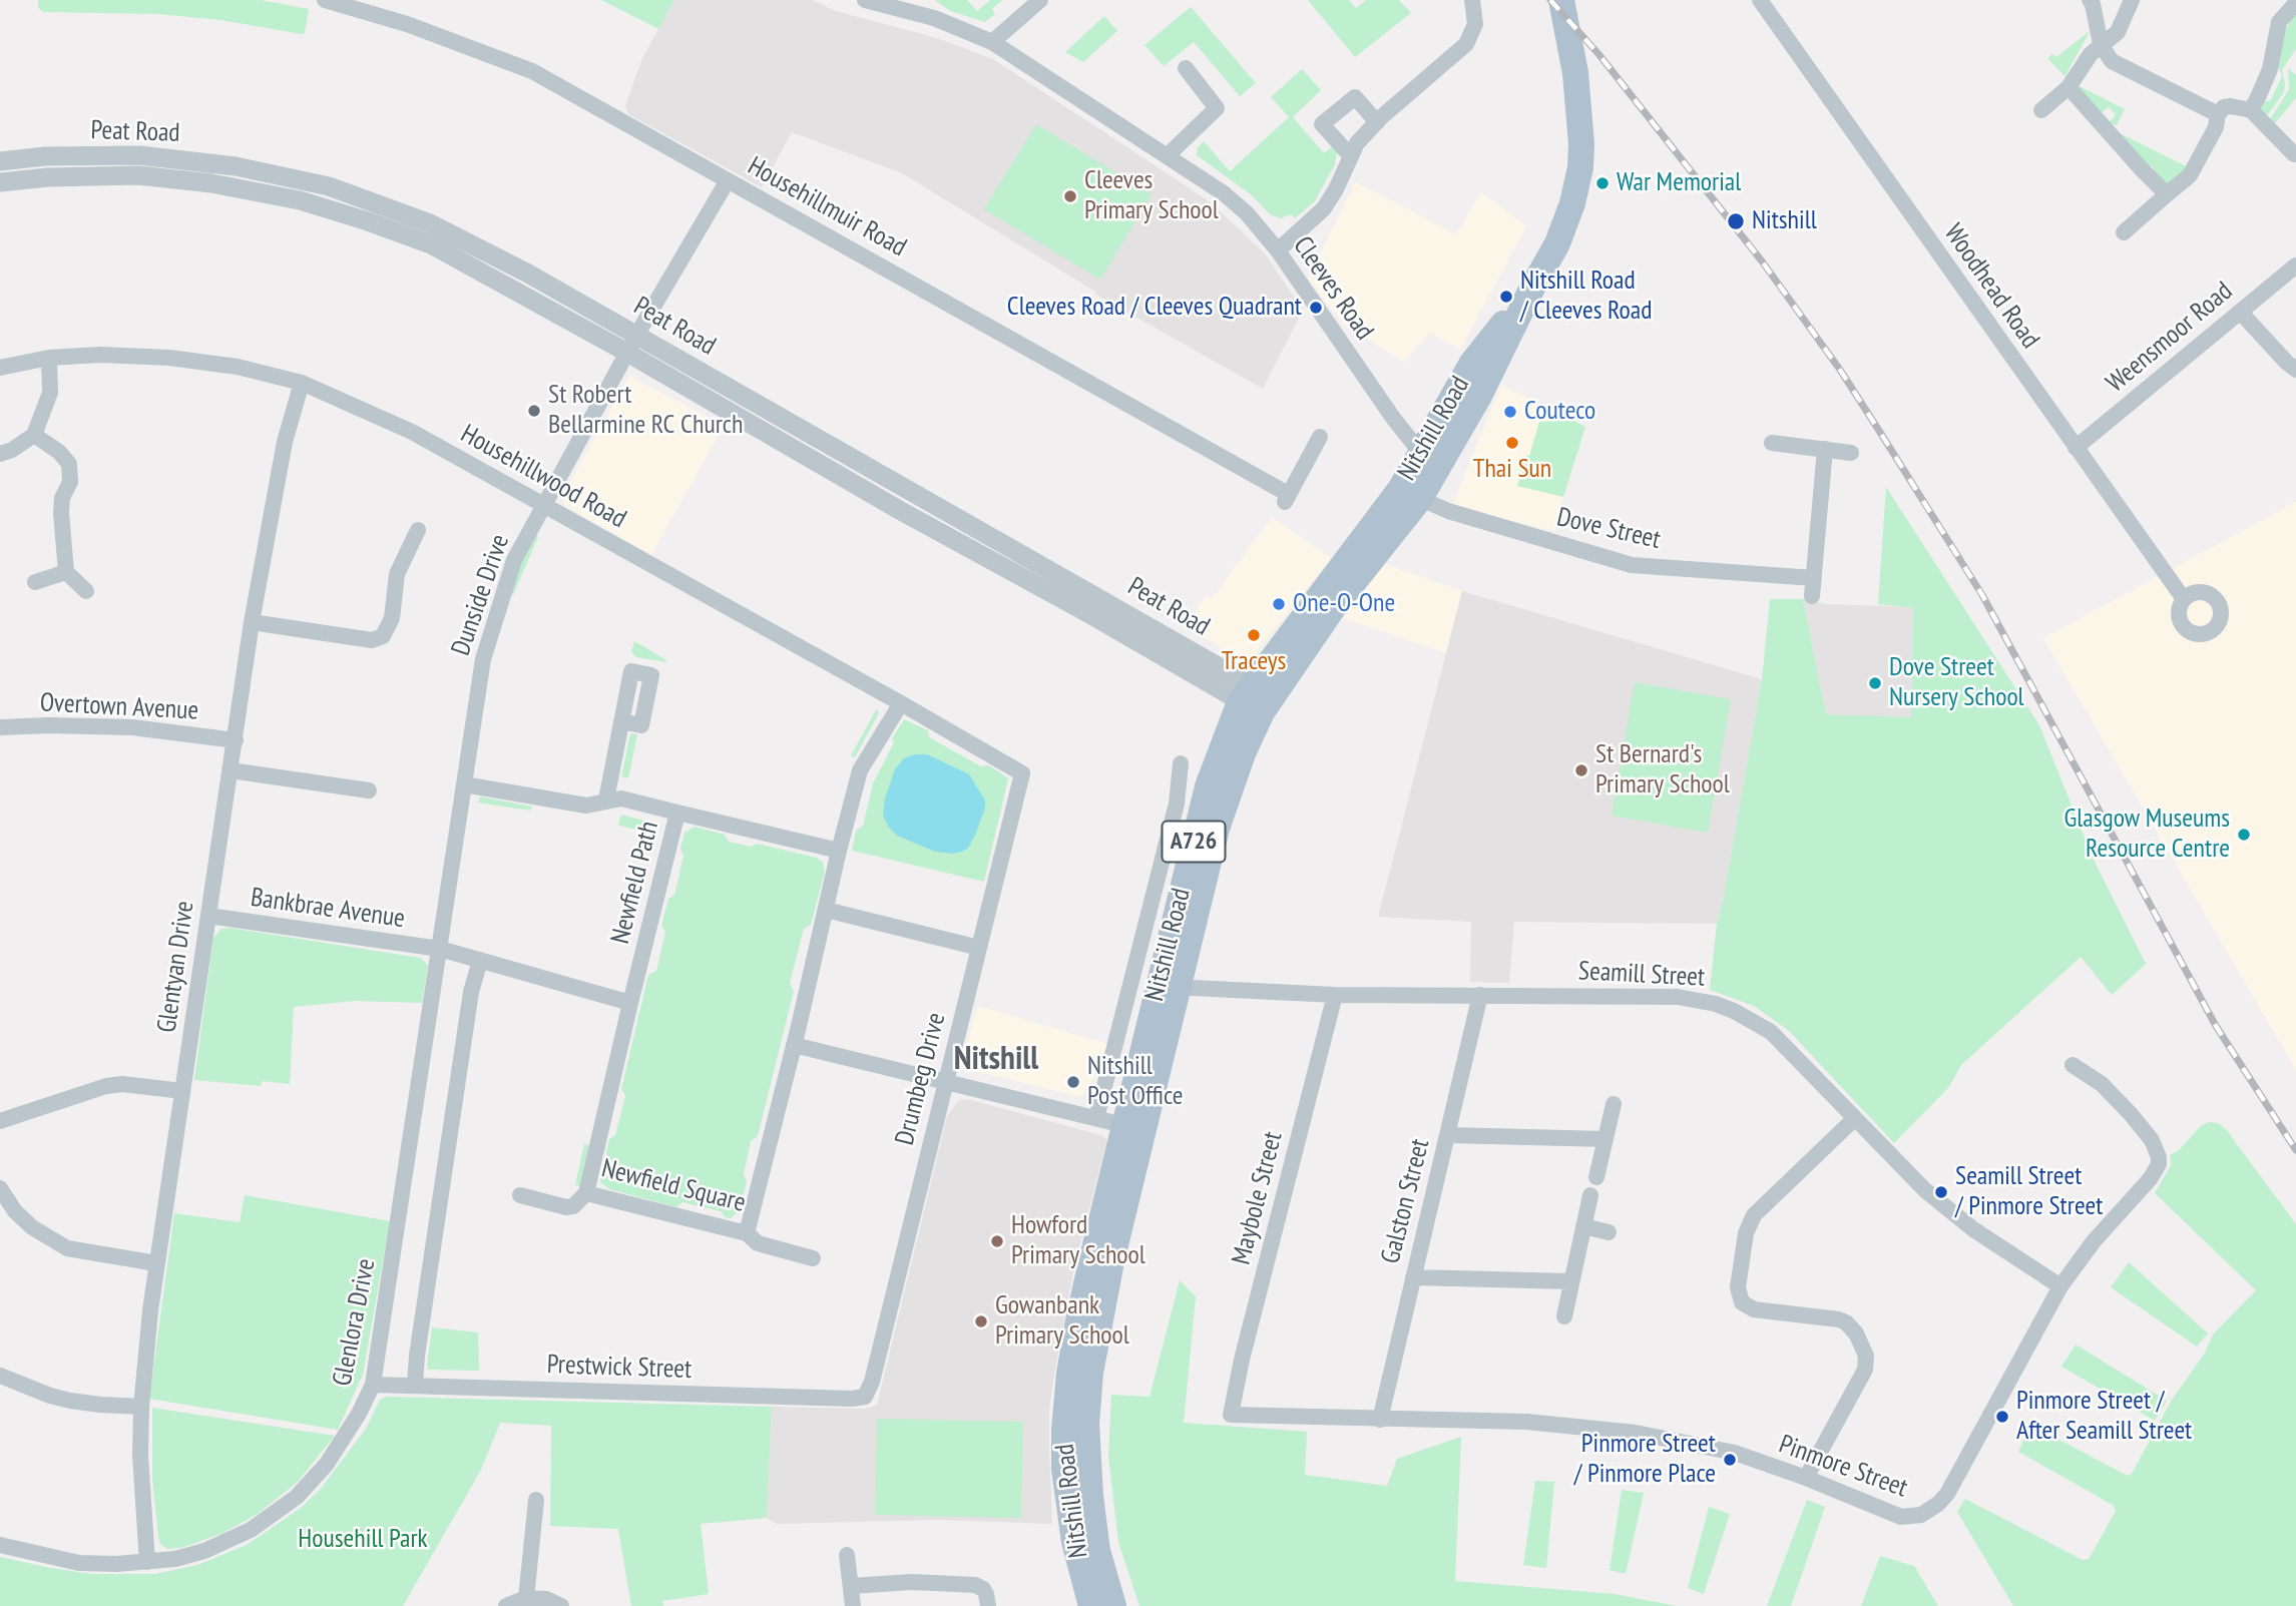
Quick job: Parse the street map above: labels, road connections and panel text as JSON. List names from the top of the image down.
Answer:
{
  "streets": {
    "main road": ["Nitshill Road", "A726"],
    "street": [
      "Peat Road",
      "Househillmuir Road",
      "Woodhead Road",
      "Cleeves Road",
      "Weensmoor Road",
      "Househillwood Road",
      "Dove Street",
      "Dunside Drive",
      "Overtown Avenue",
      "Newfield Path",
      "Bankbrae Avenue",
      "Glentyan Drive",
      "Seamill Street",
      "Drumbeg Drive",
      "Newfield Square",
      "Maybole Street",
      "Galston Street",
      "Glenlora Drive",
      "Prestwick Street",
      "Pinmore Street"
    ]
  },
  "crossings": [
    ["Peat Road", "Nitshill Road"],
    ["Peat Road", "Dunside Drive"],
    ["Househillmuir Road", "Dunside Drive"],
    ["Woodhead Road", "Weensmoor Road"],
    ["Cleeves Road", "Nitshill Road"],
    ["Nitshill Road", "Dove Street"],
    ["Nitshill Road", "Seamill Street"],
    ["Househillwood Road", "Dunside Drive"],
    ["Househillwood Road", "Glentyan Drive"],
    ["Househillwood Road", "Drumbeg Drive"],
    ["Dunside Drive", "Bankbrae Avenue"],
    ["Dunside Drive", "Glenlora Drive"],
    ["Overtown Avenue", "Glentyan Drive"],
    ["Newfield Path", "Newfield Square"],
    ["Bankbrae Avenue", "Glentyan Drive"],
    ["Bankbrae Avenue", "Glenlora Drive"],
    ["Glentyan Drive", "Glenlora Drive"],
    ["Seamill Street", "Maybole Street"],
    ["Seamill Street", "Galston Street"],
    ["Seamill Street", "Pinmore Street"],
    ["Drumbeg Drive", "Prestwick Street"],
    ["Maybole Street", "Pinmore Street"],
    ["Galston Street", "Pinmore Street"],
    ["Glenlora Drive", "Prestwick Street"]
  ],
  "districts": ["Nitshill"],
  "parks": ["Househill Park"],
  "places": [
    "War Memorial",
    "Cleeves Primary School",
    "Nitshill",
    "Nitshill Road / Cleeves Road",
    "Cleeves Road / Cleeves Quadrant",
    "St Robert Bellarmine RC Church",
    "Couteco",
    "Thai Sun",
    "One-O-One",
    "Traceys",
    "Dove Street Nursery School",
    "St Bernard's Primary School",
    "Glasgow Museums Resource Centre",
    "Nitshill Post Office",
    "Seamill Street / Pinmore Street",
    "Howford Primary School",
    "Gowanbank Primary School",
    "Pinmore Street / After Seamill Street",
    "Pinmore Street / Pinmore Place"
  ]
}
